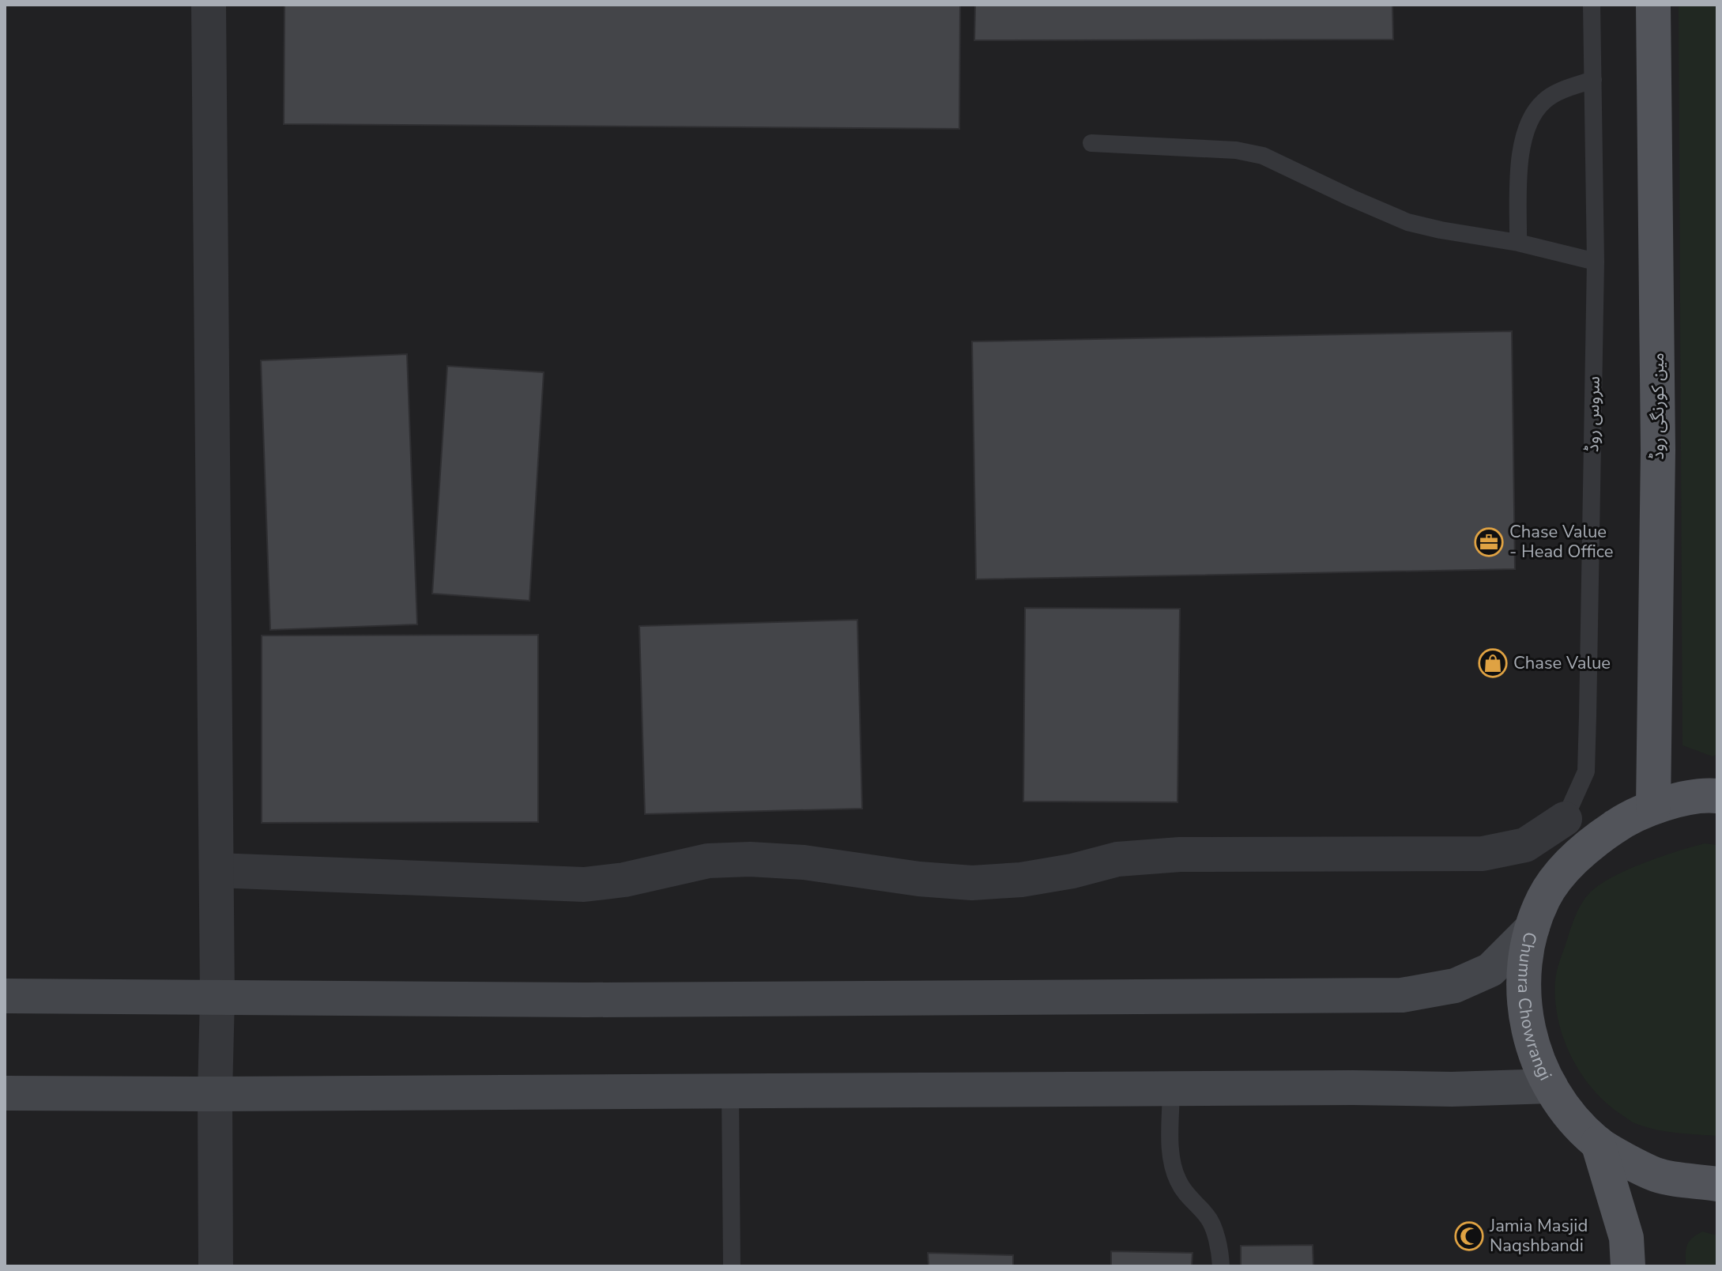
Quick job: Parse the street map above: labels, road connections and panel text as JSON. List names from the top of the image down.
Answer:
{
  "streets": {
    "main road": ["مین کورنگی روڈ", "Chumra Chowrangi"],
    "lane": ["سروس روڈ"]
  },
  "crossings": [
    ["مین کورنگی روڈ", "Chumra Chowrangi"]
  ],
  "places": {
    "office": ["Chase Value - Head Office"],
    "shop": ["Chase Value"],
    "mosque": ["Jamia Masjid Naqshbandi"]
  }
}
